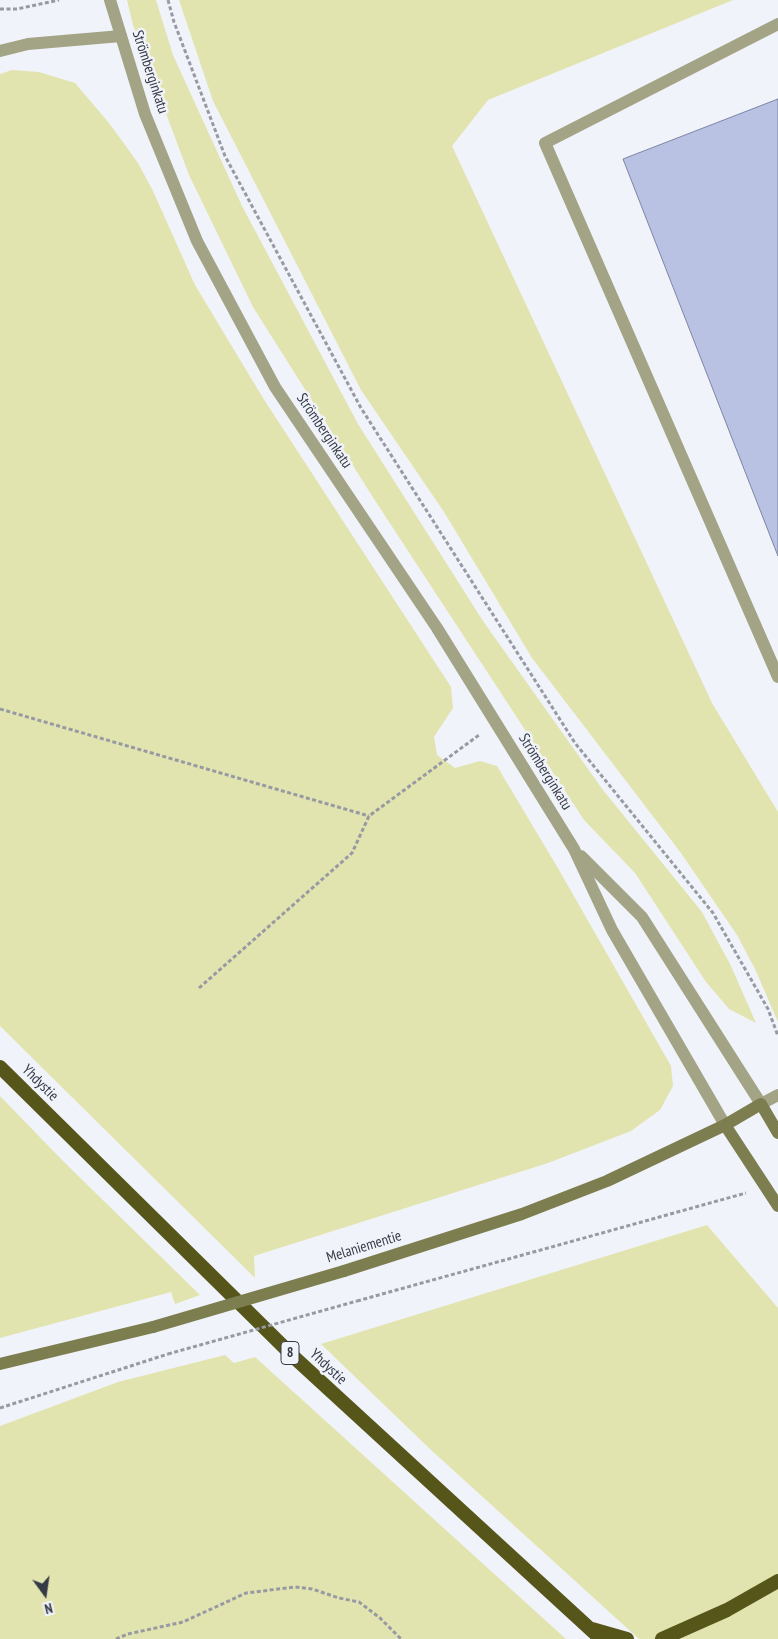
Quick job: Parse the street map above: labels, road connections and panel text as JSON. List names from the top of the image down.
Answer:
{
  "streets": {
    "highway": ["Yhdystie", "8"],
    "main road": ["Strömberginkatu", "Melaniementie"]
  },
  "crossings": [
    ["Strömberginkatu", "Melaniementie"]
  ],
  "north": "bottom"
}
